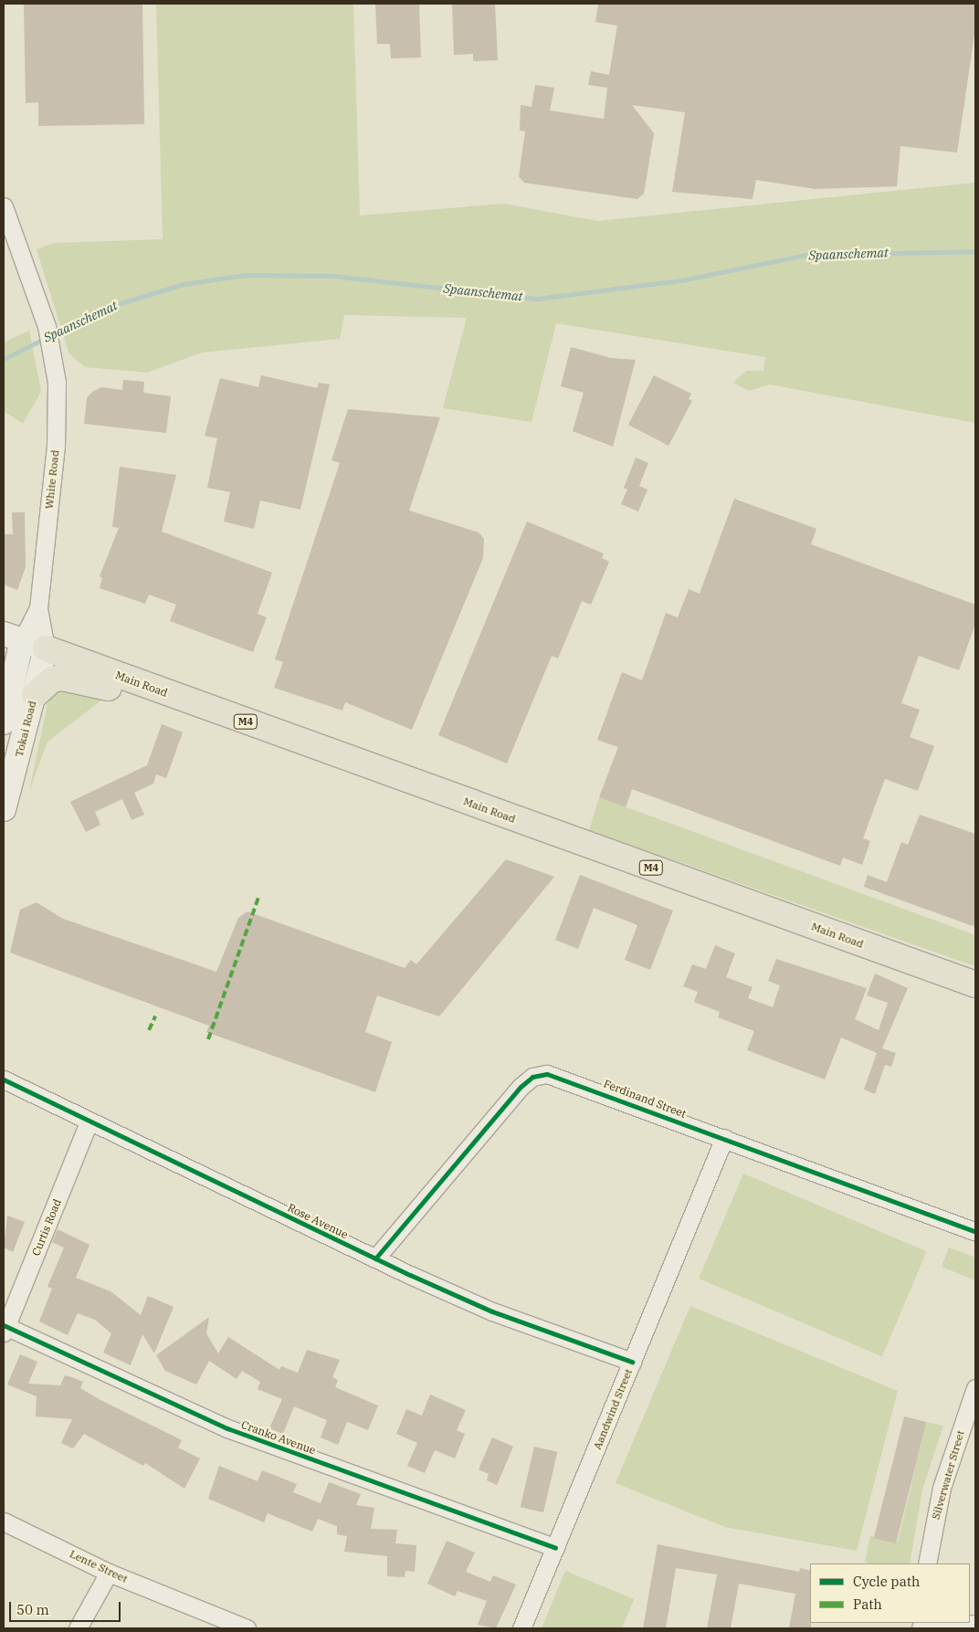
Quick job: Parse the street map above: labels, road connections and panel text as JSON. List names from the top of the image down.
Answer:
{
  "streets": {
    "main road": ["Main Road", "M4", "Tokai Road"],
    "street": [
      "White Road",
      "Ferdinand Street",
      "Rose Avenue",
      "Curtis Road",
      "Aandwind Street",
      "Cranko Avenue",
      "Silverwater Street",
      "Lente Street"
    ]
  },
  "crossings": [
    ["White Road", "Main Road"],
    ["White Road", "Tokai Road"],
    ["Main Road", "Tokai Road"],
    ["Ferdinand Street", "Rose Avenue"],
    ["Ferdinand Street", "Aandwind Street"],
    ["Rose Avenue", "Curtis Road"],
    ["Rose Avenue", "Aandwind Street"],
    ["Curtis Road", "Cranko Avenue"],
    ["Aandwind Street", "Cranko Avenue"]
  ],
  "water": ["Spaanschemat"],
  "legend": ["Cycle path", "Path"],
  "scale_bar": "50 m"
}
